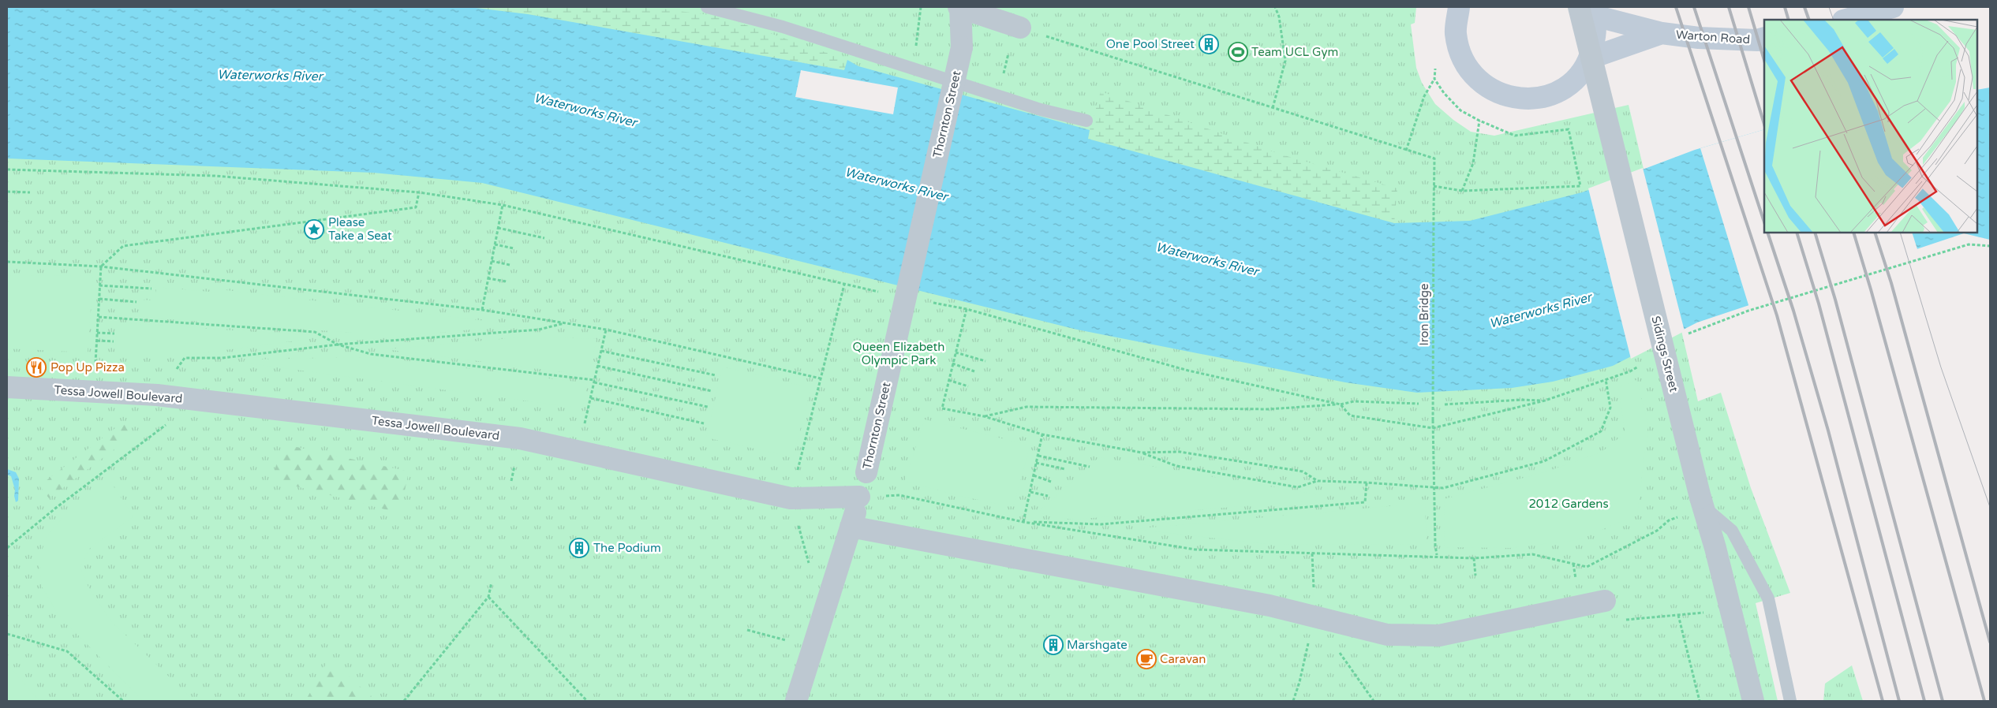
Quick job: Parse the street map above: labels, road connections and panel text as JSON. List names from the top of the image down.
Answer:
{
  "streets": {
    "street": [
      "Warton Road",
      "Thornton Street",
      "Sidings Street",
      "Tessa Jowell Boulevard"
    ],
    "path": ["Iron Bridge"]
  },
  "crossings": [
    ["Warton Road", "Sidings Street"],
    ["Thornton Street", "Tessa Jowell Boulevard"]
  ],
  "water": ["Waterworks River"],
  "parks": ["Queen Elizabeth Olympic Park", "2012 Gardens"],
  "places": {
    "building": ["One Pool Street", "The Podium", "Marshgate"],
    "sports": ["Team UCL Gym"],
    "place": ["Please Take a Seat"],
    "restaurant": ["Pop Up Pizza"],
    "cafe": ["Caravan"]
  }
}
